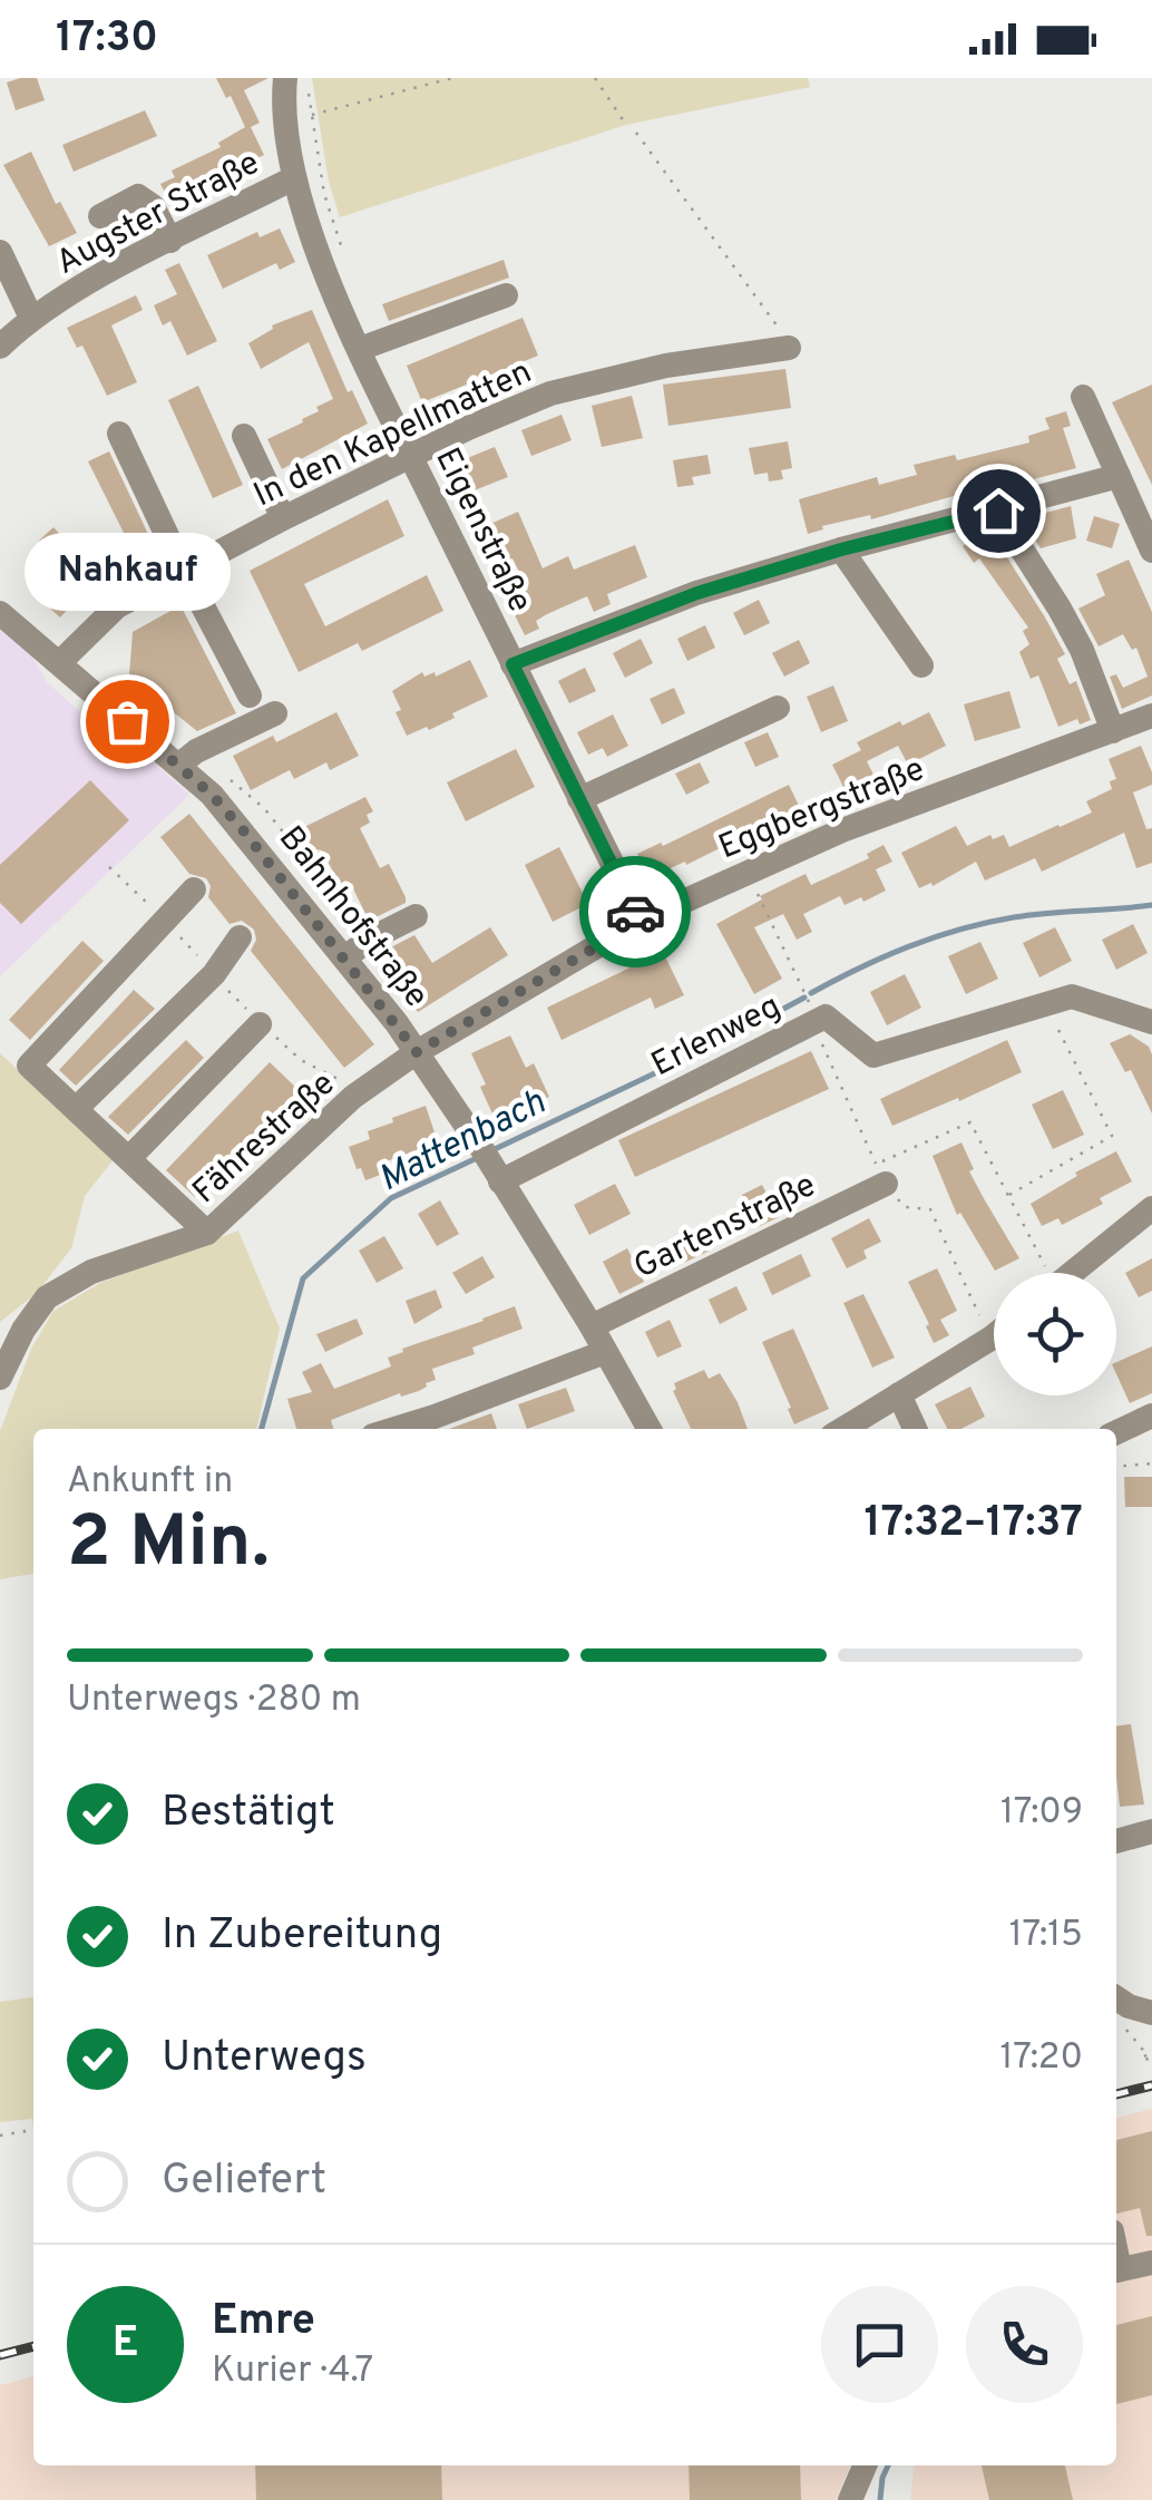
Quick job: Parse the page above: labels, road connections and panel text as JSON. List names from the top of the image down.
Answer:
{
  "streets": {
    "street": [
      "Augster Straße",
      "In den Kapellmatten",
      "Eigenstraße",
      "Eggbergstraße",
      "Bahnhofstraße",
      "Erlenweg",
      "Fährestraße",
      "Gartenstraße"
    ]
  },
  "crossings": [
    ["Augster Straße", "Eigenstraße"],
    ["In den Kapellmatten", "Eigenstraße"],
    ["In den Kapellmatten", "Bahnhofstraße"],
    ["Eigenstraße", "Eggbergstraße"],
    ["Eggbergstraße", "Bahnhofstraße"],
    ["Eggbergstraße", "Fährestraße"],
    ["Bahnhofstraße", "Erlenweg"],
    ["Bahnhofstraße", "Fährestraße"],
    ["Bahnhofstraße", "Gartenstraße"]
  ],
  "water": ["Mattenbach"],
  "places": ["Nahkauf"],
  "page": {
    "status": "17:30",
    "bubble": "Nahkauf",
    "heading": ["2 Min.", "Ankunft in", "17:32–17:37"],
    "panel": ["Emre", "Kurier · 4.7"],
    "bar": "Unterwegs · 280 m",
    "list": [
      ["Bestätigt", "17:09"],
      ["In Zubereitung", "17:15"],
      ["Unterwegs", "17:20"],
      "Geliefert"
    ],
    "round": "E"
  }
}
